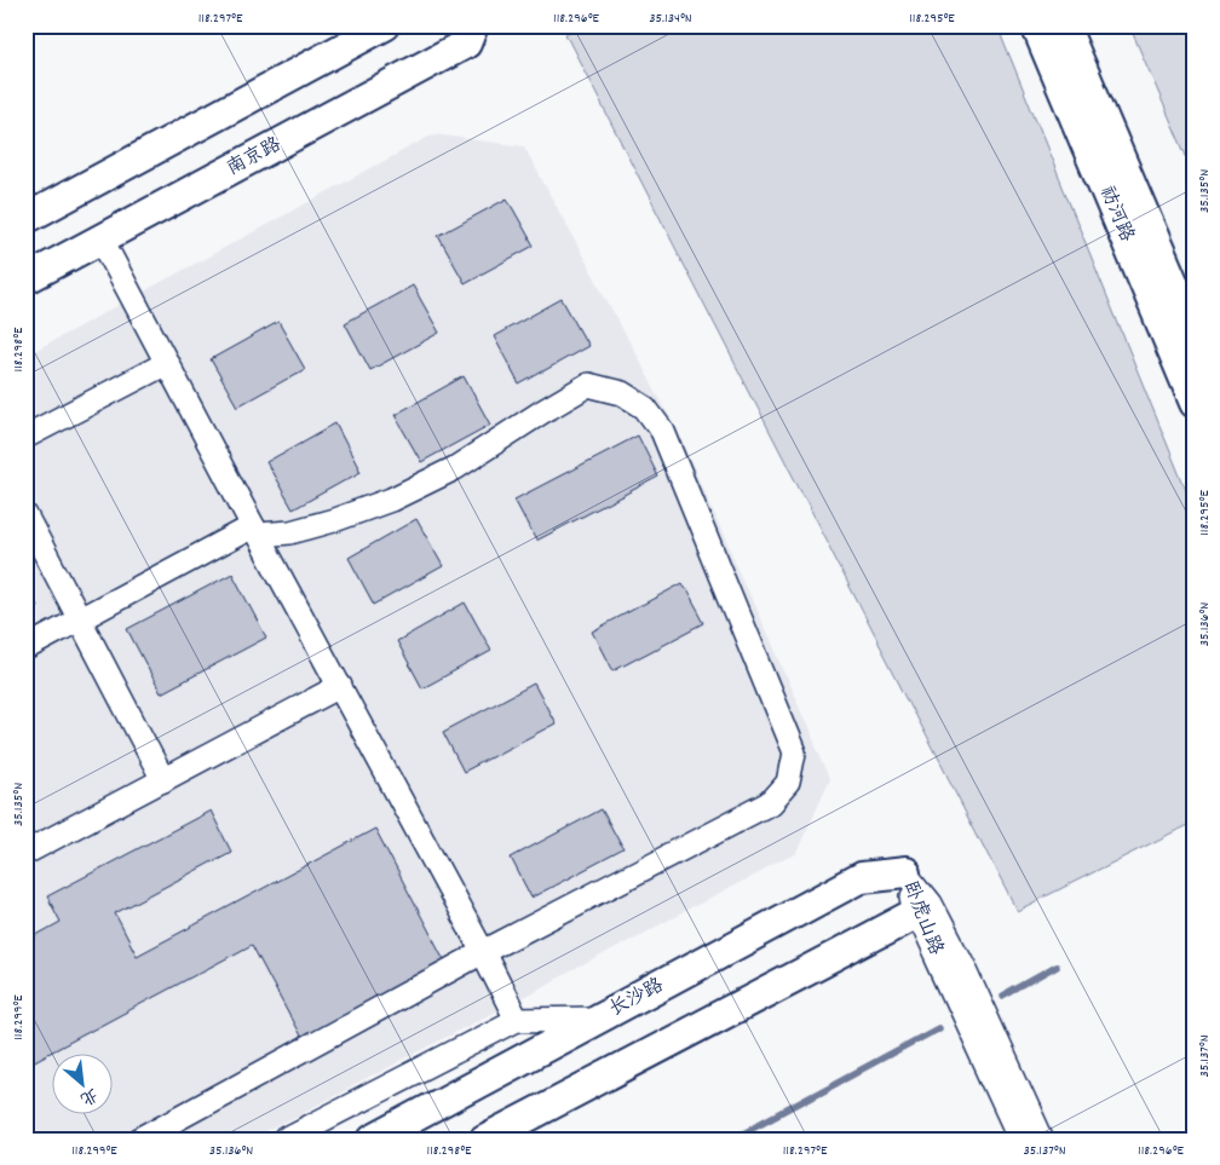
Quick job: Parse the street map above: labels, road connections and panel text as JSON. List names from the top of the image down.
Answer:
{
  "streets": {
    "main road": ["南京路", "祊河路", "长沙路"],
    "street": ["卧虎山路"]
  },
  "crossings": [
    ["卧虎山路", "长沙路"]
  ],
  "north": "bottom right",
  "coordinates": [
    "118.297°E",
    "118.296°E",
    "35.134°N",
    "118.295°E",
    "35.135°N",
    "118.298°E",
    "35.136°N",
    "118.299°E",
    "35.137°N"
  ]
}
